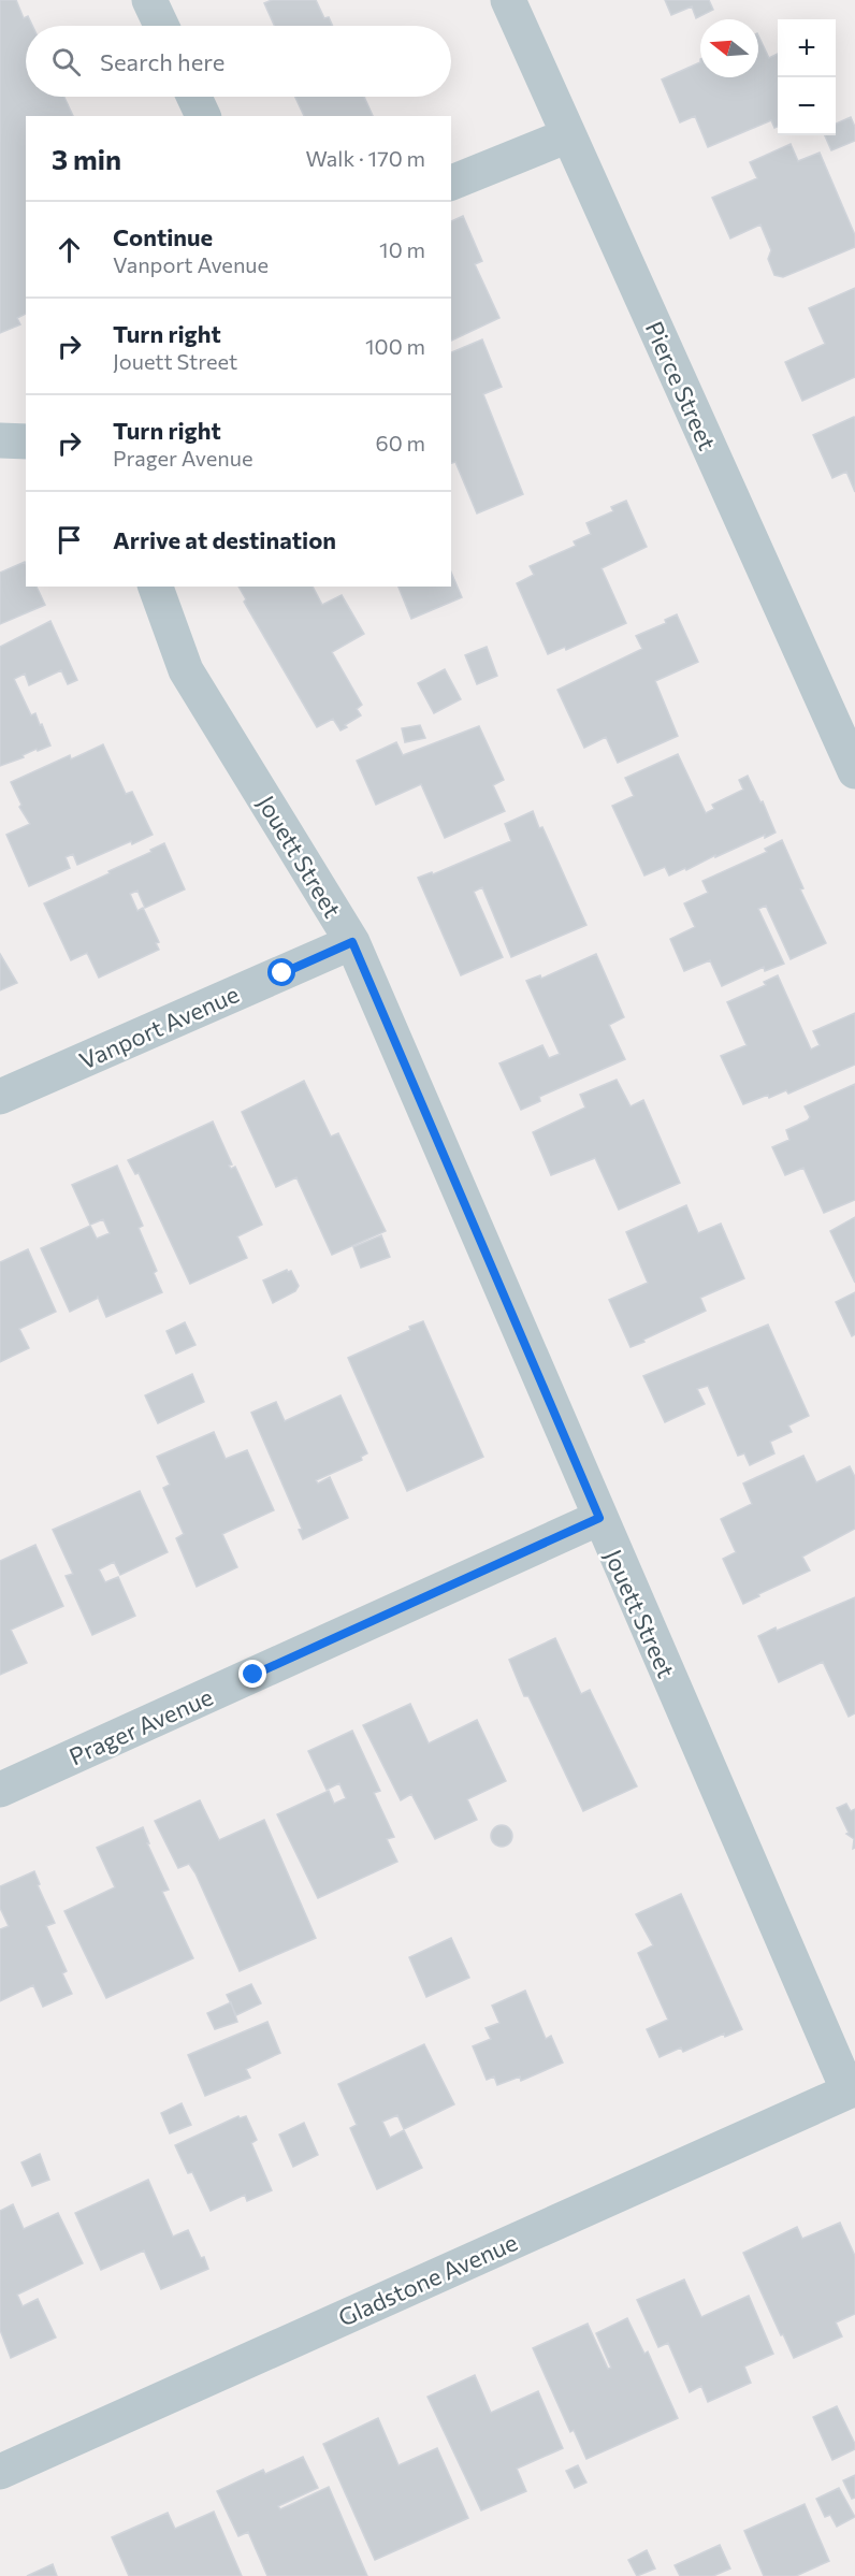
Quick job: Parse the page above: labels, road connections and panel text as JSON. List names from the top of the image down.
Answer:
{
  "streets": {
    "street": [
      "Pierce Street",
      "Jouett Street",
      "Vanport Avenue",
      "Prager Avenue",
      "Gladstone Avenue"
    ]
  },
  "crossings": [
    ["Jouett Street", "Vanport Avenue"],
    ["Jouett Street", "Prager Avenue"],
    ["Jouett Street", "Gladstone Avenue"]
  ],
  "north": "left",
  "page": {
    "map_buttons": ["+", "−"],
    "search": "Search here",
    "heading": ["3 min", "Walk · 170 m"],
    "list": [
      ["Continue", "Vanport Avenue", "10 m"],
      ["Turn right", "Jouett Street", "100 m"],
      ["Turn right", "Prager Avenue", "60 m"],
      "Arrive at destination"
    ]
  }
}
